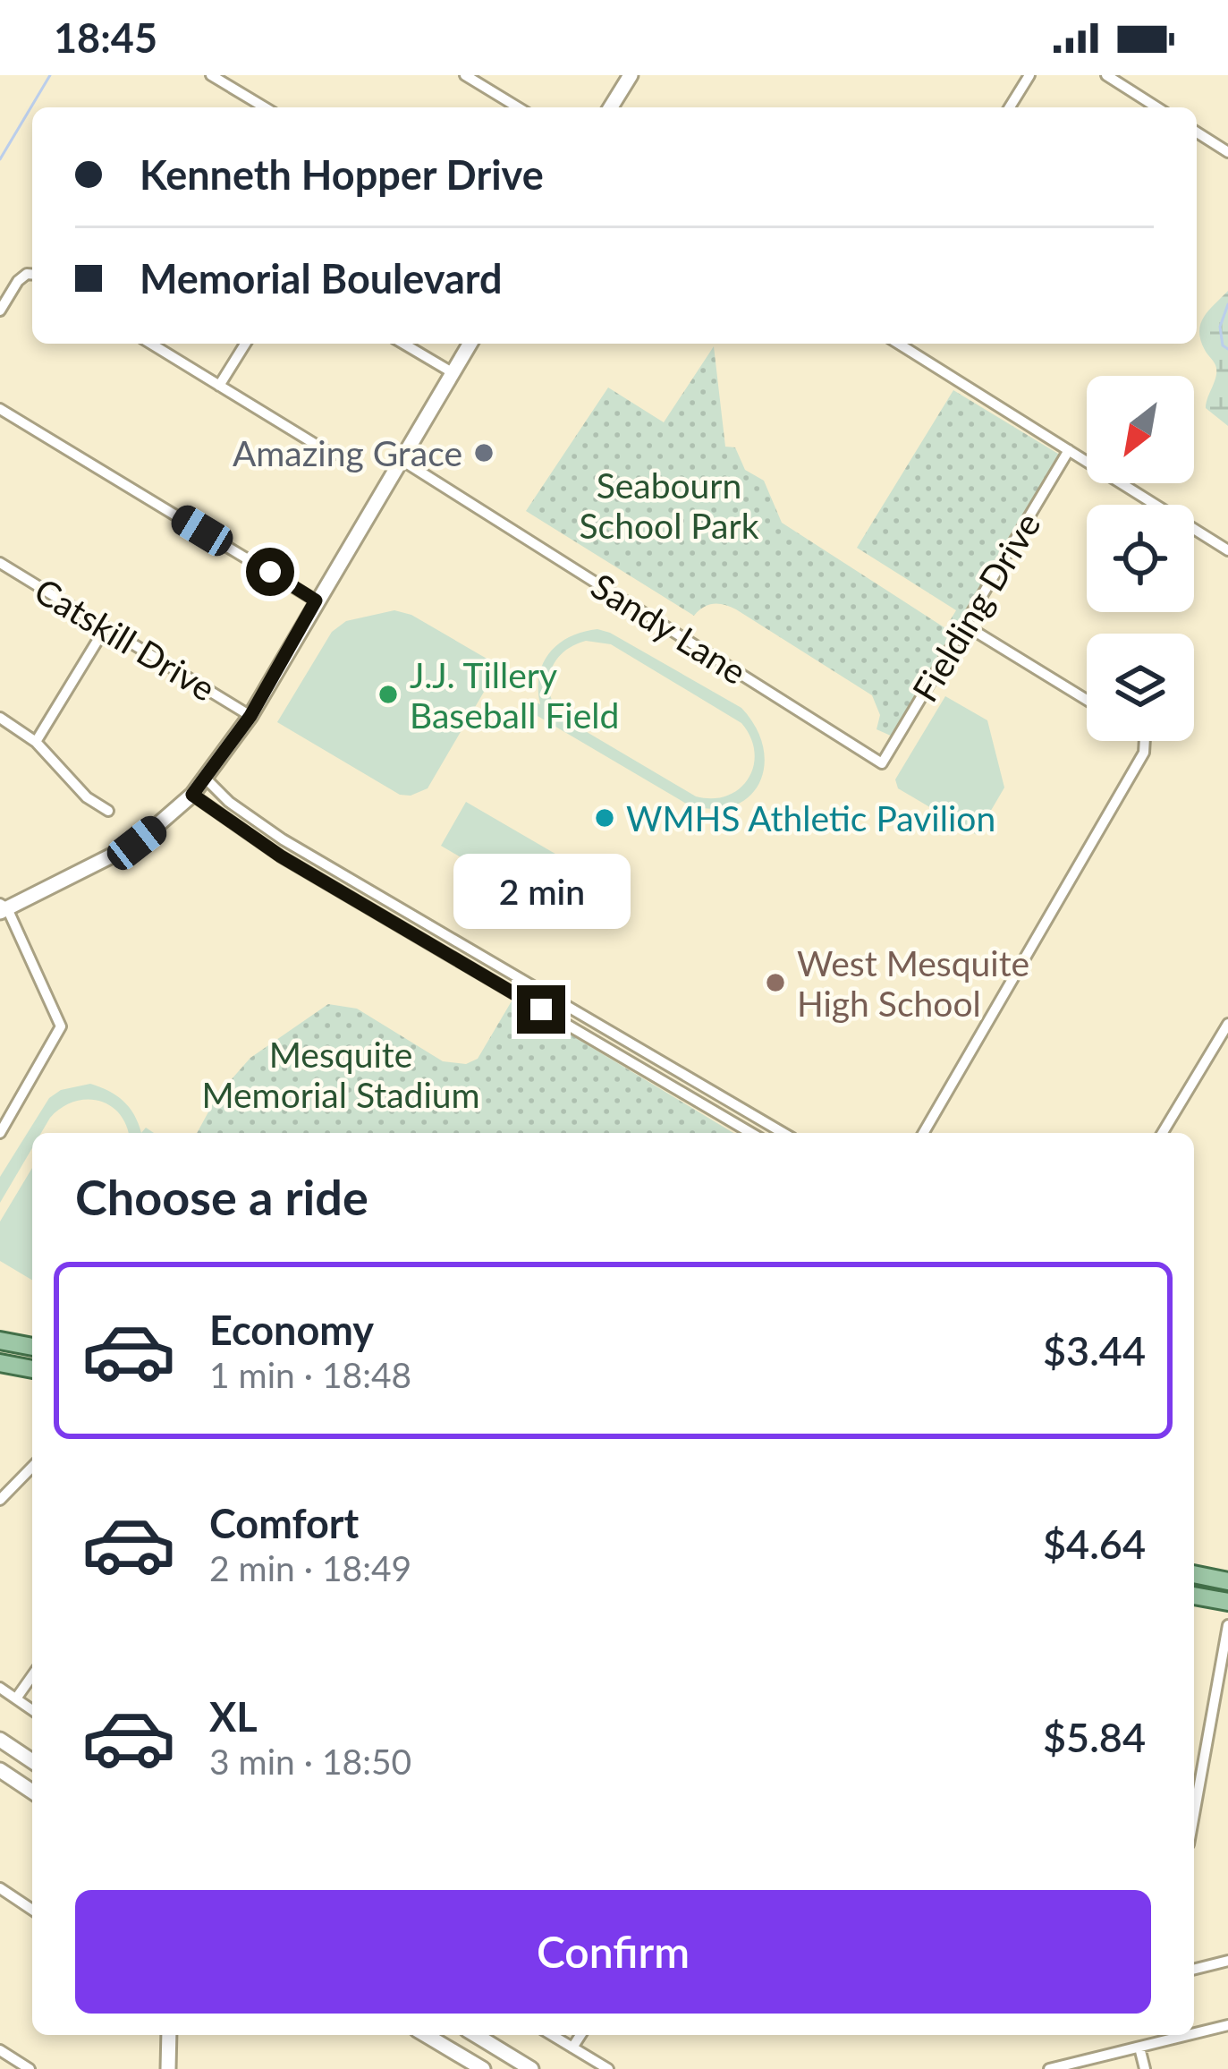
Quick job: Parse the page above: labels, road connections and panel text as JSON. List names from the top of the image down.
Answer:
{
  "streets": {
    "street": ["Fielding Drive", "Sandy Lane", "Catskill Drive"]
  },
  "crossings": [
    ["Fielding Drive", "Sandy Lane"]
  ],
  "parks": ["Seabourn School Park", "Mesquite Memorial Stadium"],
  "places": [
    "Amazing Grace",
    "J.J. Tillery Baseball Field",
    "WMHS Athletic Pavilion",
    "West Mesquite High School"
  ],
  "north": "bottom left",
  "page": {
    "status": "18:45",
    "banner": ["Kenneth Hopper Drive", "Memorial Boulevard"],
    "bubble": "2 min",
    "heading": "Choose a ride",
    "list": [
      {
        "name": "Economy",
        "note": "1 min · 18:48",
        "value": "$3.44"
      },
      {
        "name": "Comfort",
        "note": "2 min · 18:49",
        "value": "$4.64"
      },
      {
        "name": "XL",
        "note": "3 min · 18:50",
        "value": "$5.84"
      }
    ],
    "buttons": "Confirm"
  }
}
